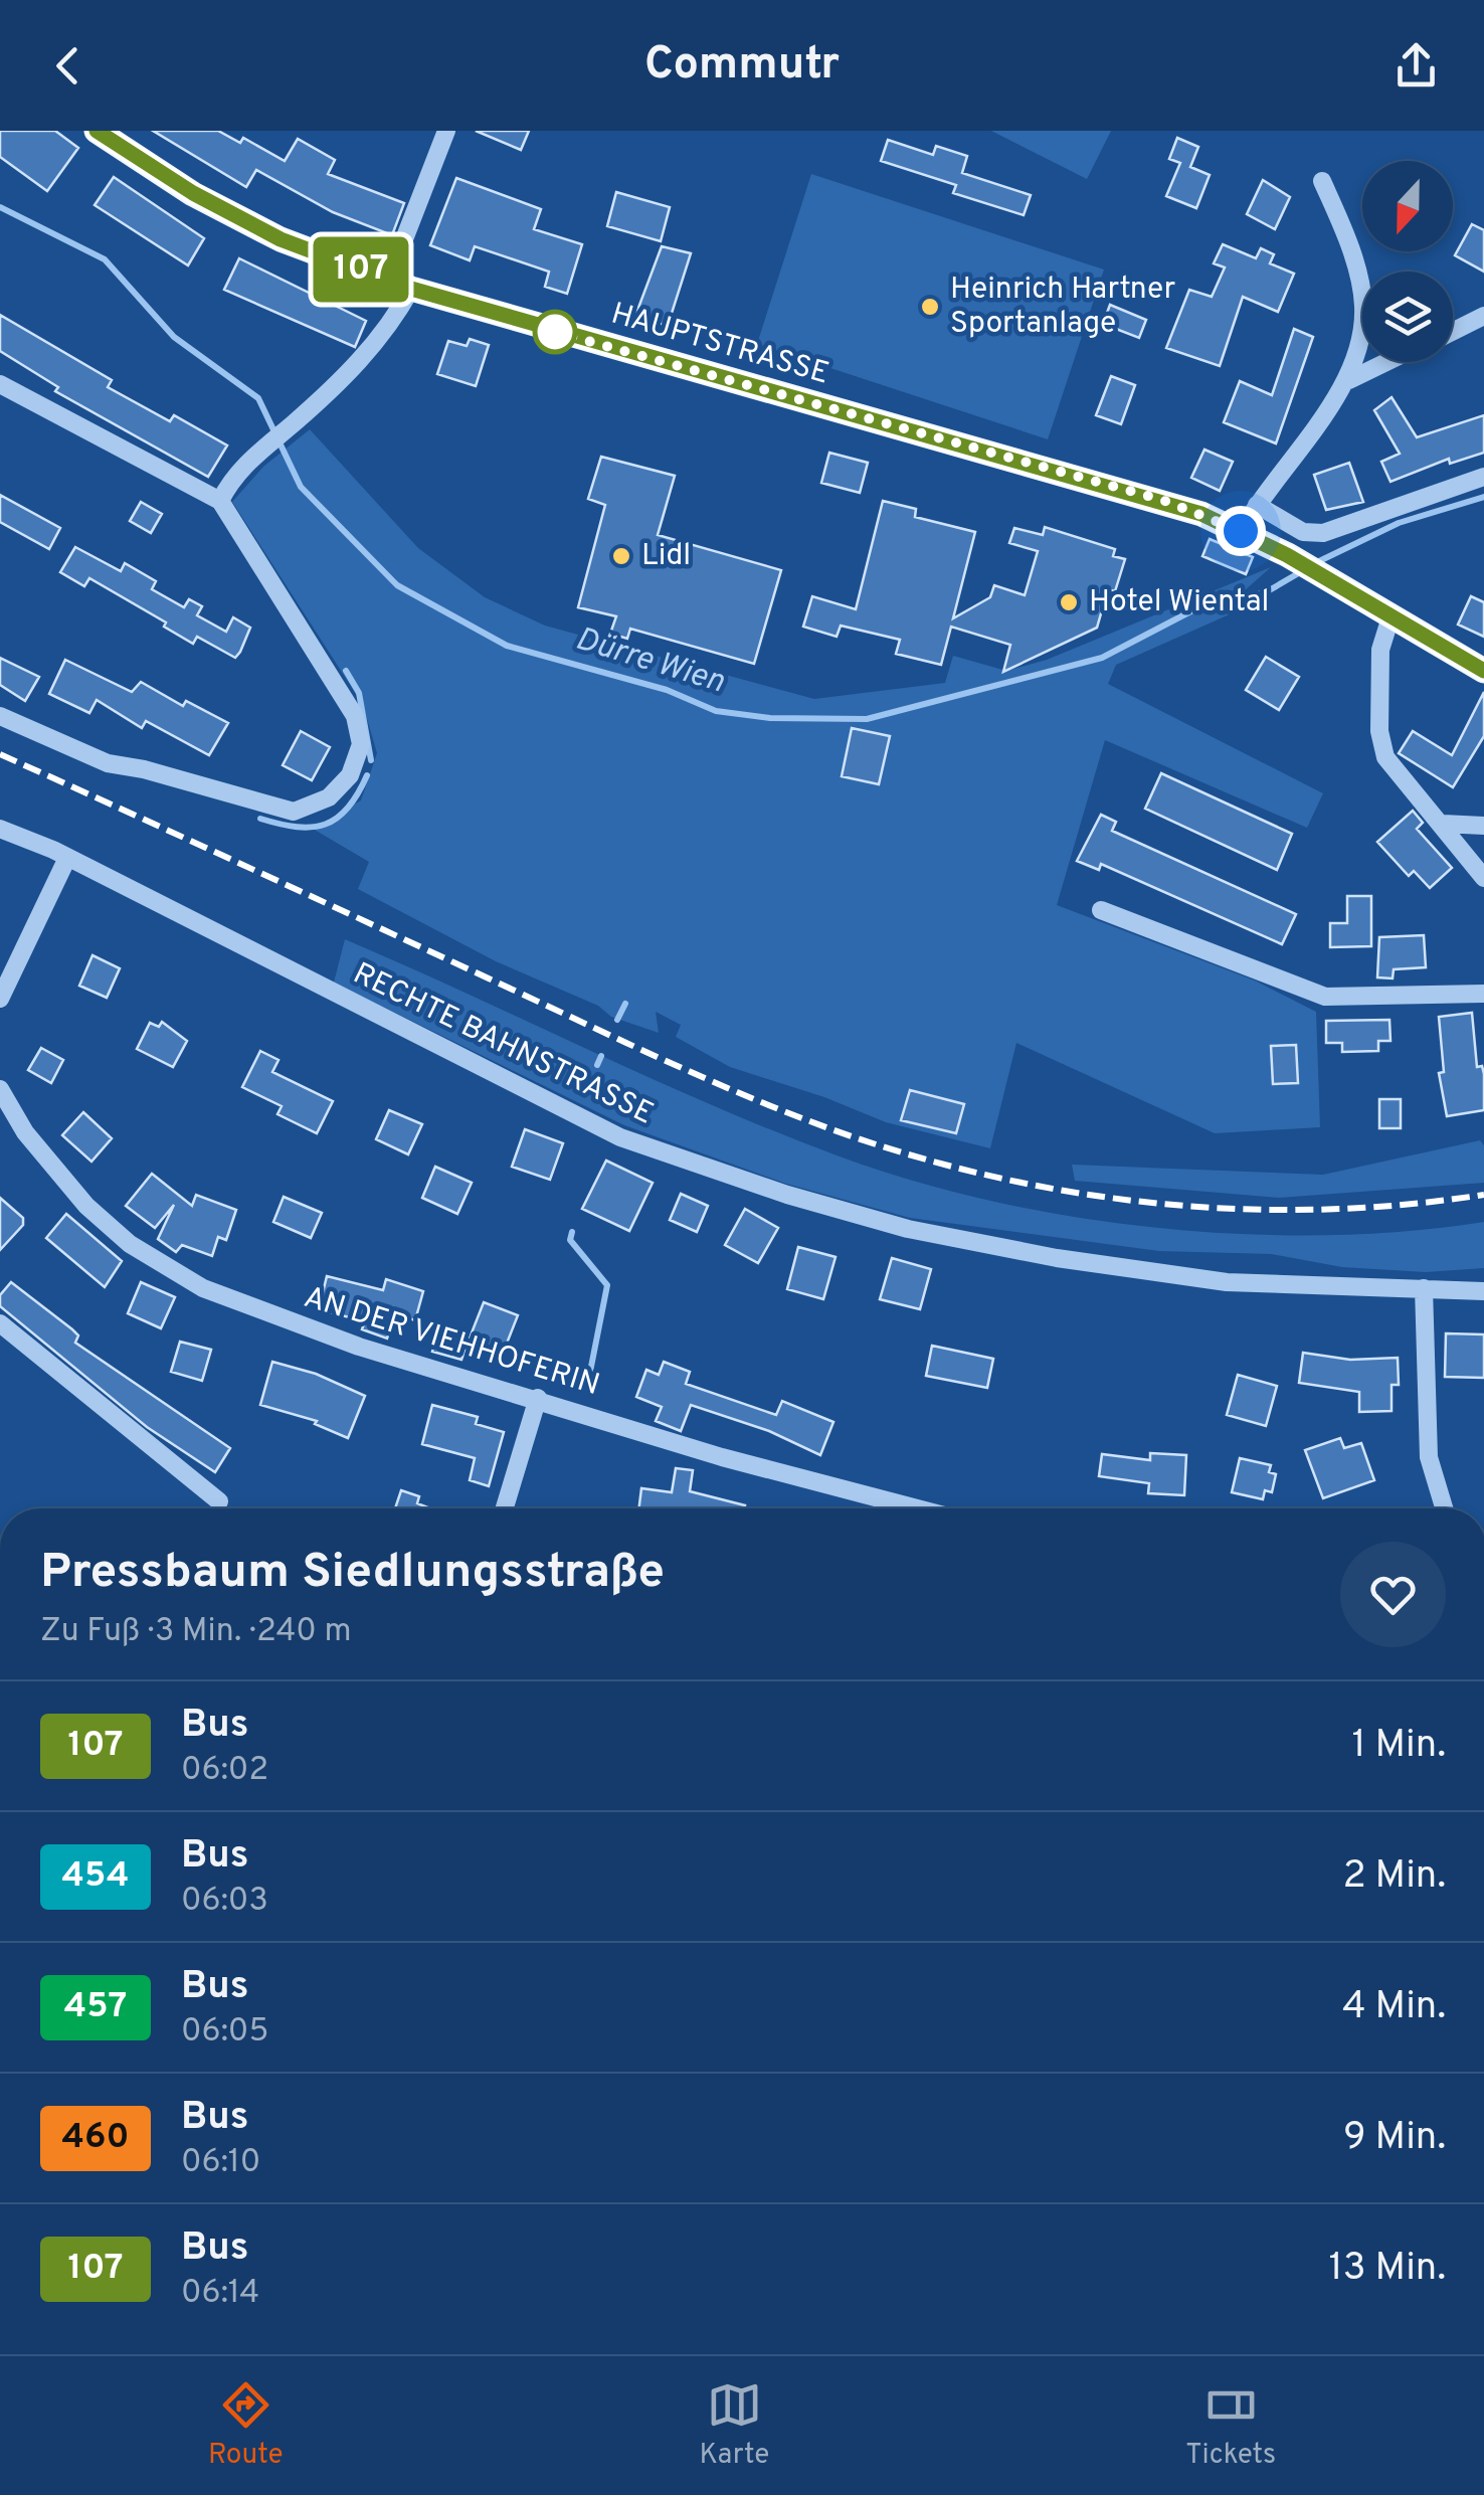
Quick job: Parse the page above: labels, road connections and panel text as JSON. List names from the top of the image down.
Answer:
{
  "streets": {
    "main road": ["HAUPTSTRASSE"],
    "street": ["RECHTE BAHNSTRASSE", "AN DER VIEHHOFERIN"]
  },
  "water": ["Dürre Wien"],
  "places": ["Heinrich Hartner Sportanlage", "Lidl", "Hotel Wiental"],
  "lines": ["bus line 107"],
  "north": "bottom",
  "page": {
    "header": "Commutr",
    "on_map": "107",
    "heading": ["Pressbaum Siedlungsstraße", "Zu Fuß · 3 Min. · 240 m"],
    "list": [
      {
        "mark": "107",
        "name": "Bus",
        "note": "06:02",
        "value": "1 Min."
      },
      {
        "mark": "454",
        "name": "Bus",
        "note": "06:03",
        "value": "2 Min."
      },
      {
        "mark": "457",
        "name": "Bus",
        "note": "06:05",
        "value": "4 Min."
      },
      {
        "mark": "460",
        "name": "Bus",
        "note": "06:10",
        "value": "9 Min."
      },
      {
        "mark": "107",
        "name": "Bus",
        "note": "06:14",
        "value": "13 Min."
      }
    ],
    "tabs": ["Route", "Karte", "Tickets"]
  }
}
